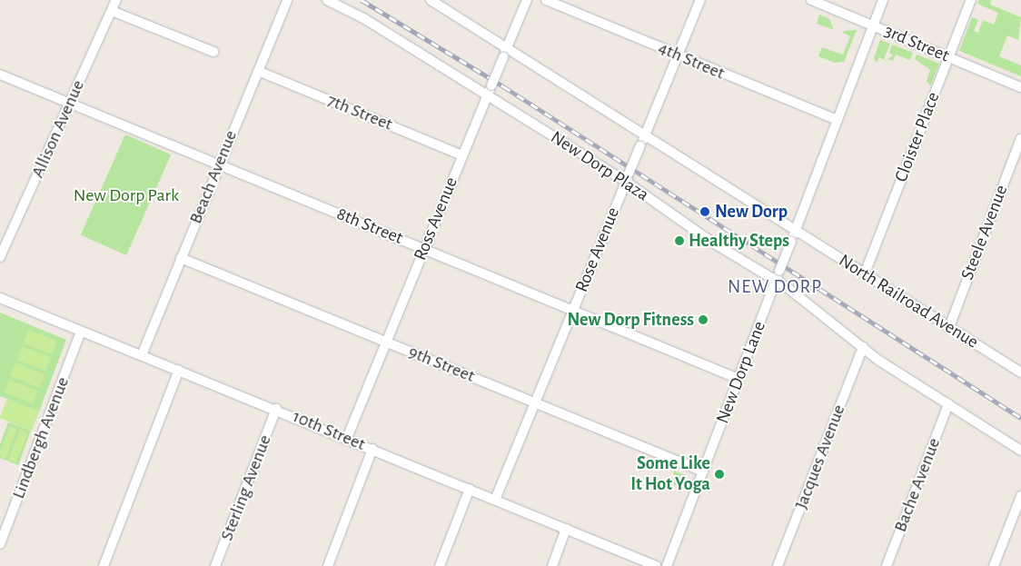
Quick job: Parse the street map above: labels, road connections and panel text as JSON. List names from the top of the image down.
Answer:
{
  "streets": {
    "street": [
      "3rd Street",
      "4th Street",
      "7th Street",
      "Allison Avenue",
      "Cloister Place",
      "New Dorp Plaza",
      "Beach Avenue",
      "Ross Avenue",
      "8th Street",
      "Steele Avenue",
      "Rose Avenue",
      "North Railroad Avenue",
      "9th Street",
      "New Dorp Lane",
      "10th Street",
      "Lindbergh Avenue",
      "Jacques Avenue",
      "Bache Avenue",
      "Sterling Avenue"
    ]
  },
  "crossings": [
    ["3rd Street", "Cloister Place"],
    ["3rd Street", "New Dorp Lane"],
    ["4th Street", "Rose Avenue"],
    ["4th Street", "New Dorp Lane"],
    ["7th Street", "Beach Avenue"],
    ["7th Street", "Ross Avenue"],
    ["Allison Avenue", "8th Street"],
    ["Cloister Place", "North Railroad Avenue"],
    ["New Dorp Plaza", "Ross Avenue"],
    ["New Dorp Plaza", "Rose Avenue"],
    ["New Dorp Plaza", "New Dorp Lane"],
    ["New Dorp Plaza", "Jacques Avenue"],
    ["New Dorp Plaza", "Bache Avenue"],
    ["Beach Avenue", "8th Street"],
    ["Beach Avenue", "9th Street"],
    ["Beach Avenue", "10th Street"],
    ["Ross Avenue", "8th Street"],
    ["Ross Avenue", "9th Street"],
    ["Ross Avenue", "10th Street"],
    ["8th Street", "Rose Avenue"],
    ["8th Street", "New Dorp Lane"],
    ["Steele Avenue", "North Railroad Avenue"],
    ["Rose Avenue", "9th Street"],
    ["Rose Avenue", "10th Street"],
    ["North Railroad Avenue", "New Dorp Lane"],
    ["9th Street", "New Dorp Lane"],
    ["10th Street", "Lindbergh Avenue"],
    ["10th Street", "Sterling Avenue"]
  ],
  "districts": ["NEW DORP"],
  "parks": ["New Dorp Park"],
  "places": [
    "New Dorp",
    "Healthy Steps",
    "New Dorp Fitness",
    "Some Like It Hot Yoga"
  ]
}
